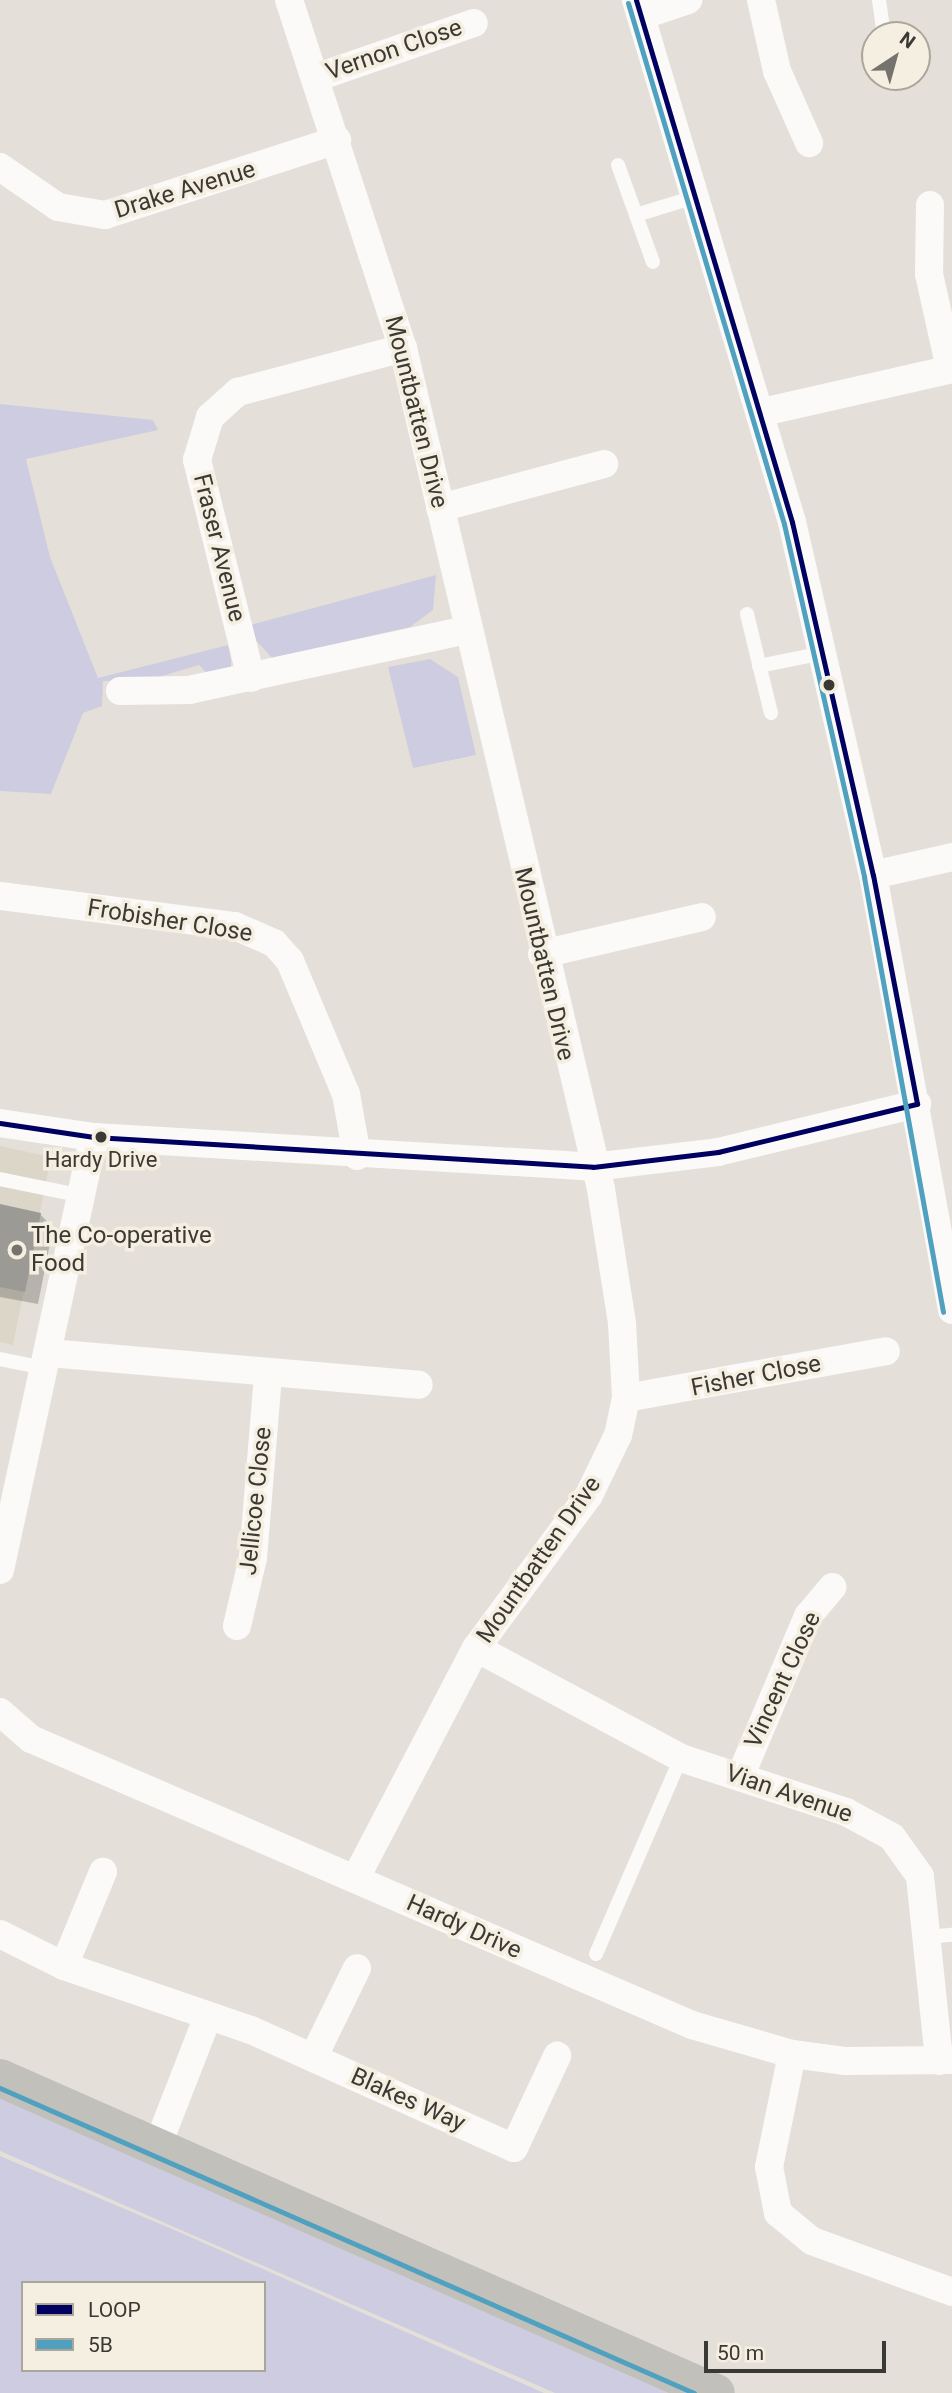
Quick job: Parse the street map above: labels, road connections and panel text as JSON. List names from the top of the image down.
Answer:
{
  "streets": {
    "street": [
      "Vernon Close",
      "Drake Avenue",
      "Mountbatten Drive",
      "Fraser Avenue",
      "Frobisher Close",
      "Fisher Close",
      "Jellicoe Close",
      "Vincent Close",
      "Vian Avenue",
      "Hardy Drive",
      "Blakes Way"
    ]
  },
  "crossings": [
    ["Vernon Close", "Mountbatten Drive"],
    ["Drake Avenue", "Mountbatten Drive"],
    ["Mountbatten Drive", "Fraser Avenue"],
    ["Mountbatten Drive", "Fisher Close"],
    ["Mountbatten Drive", "Vian Avenue"],
    ["Mountbatten Drive", "Hardy Drive"],
    ["Vincent Close", "Vian Avenue"],
    ["Vian Avenue", "Hardy Drive"]
  ],
  "places": ["Hardy Drive", "The Co-operative Food"],
  "lines": ["transit line LOOP", "transit line 5B"],
  "legend": ["LOOP", "5B"],
  "scale_bar": "50 m",
  "north": "top right"
}
